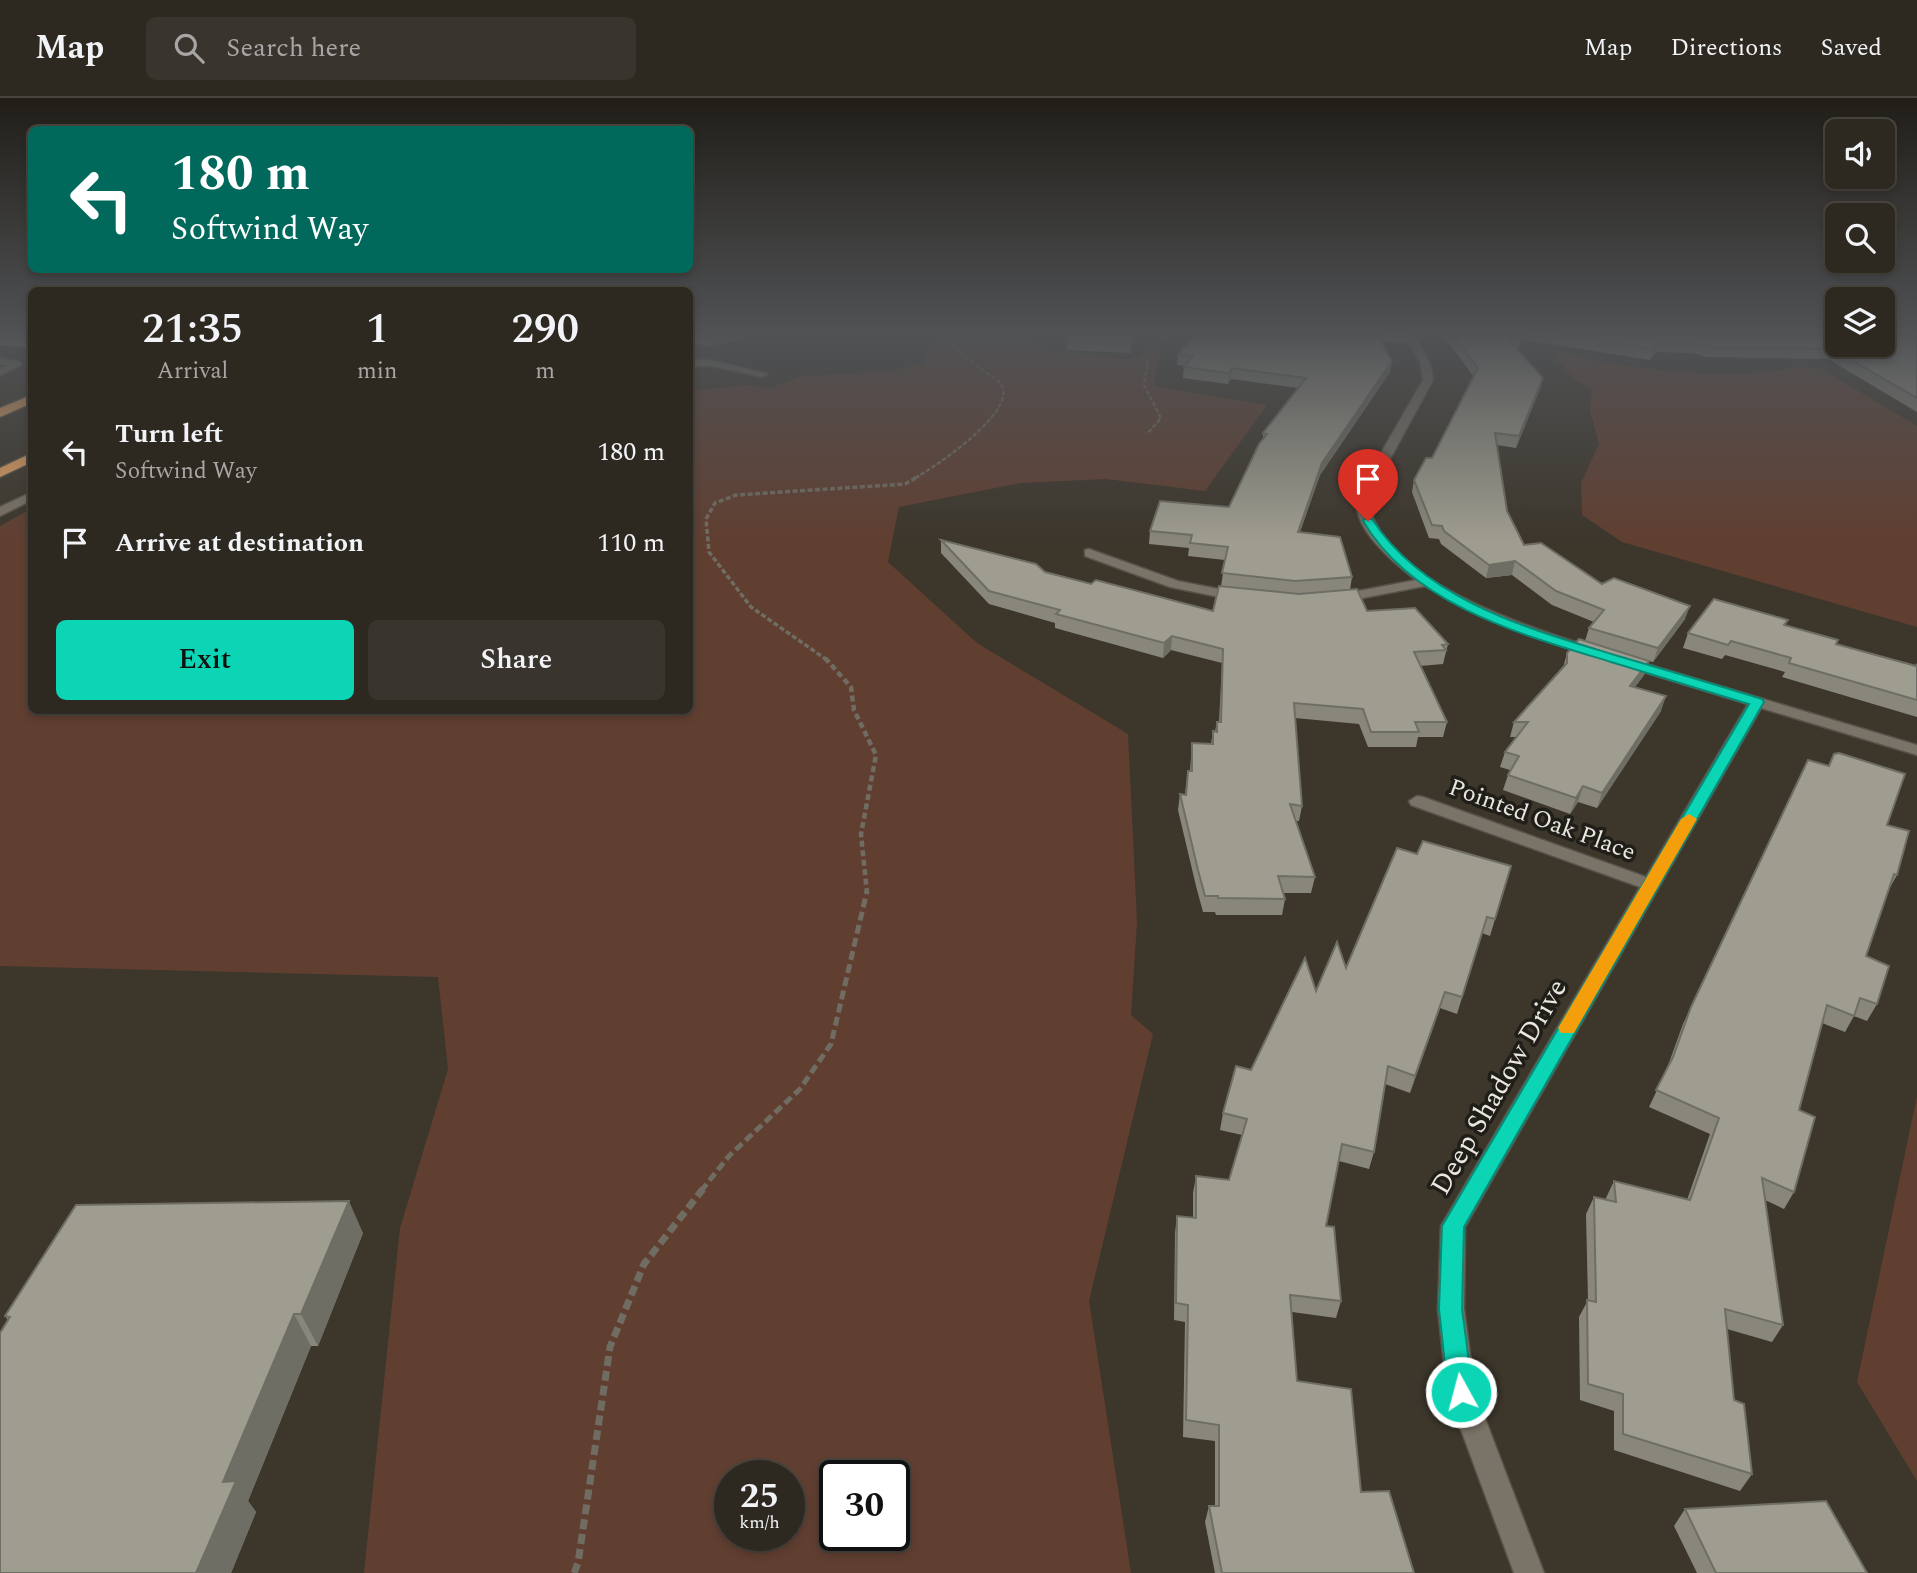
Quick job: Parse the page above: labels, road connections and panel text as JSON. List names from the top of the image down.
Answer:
{
  "streets": {
    "street": ["Pointed Oak Place", "Deep Shadow Drive"]
  },
  "crossings": [
    ["Pointed Oak Place", "Deep Shadow Drive"]
  ],
  "page": {
    "header": "Map",
    "search": "Search here",
    "nav": ["Map", "Directions", "Saved"],
    "turn": ["180 m", "Softwind Way"],
    "eta": [
      "21:35",
      "Arrival",
      "1",
      "min",
      "290",
      "m"
    ],
    "list": [
      {
        "name": "Turn left",
        "note": "Softwind Way",
        "value": "180 m"
      },
      {
        "name": "Arrive at destination",
        "value": "110 m"
      }
    ],
    "buttons": ["Exit", "Share"],
    "speed": "25 km/h",
    "limit": "30"
  }
}
